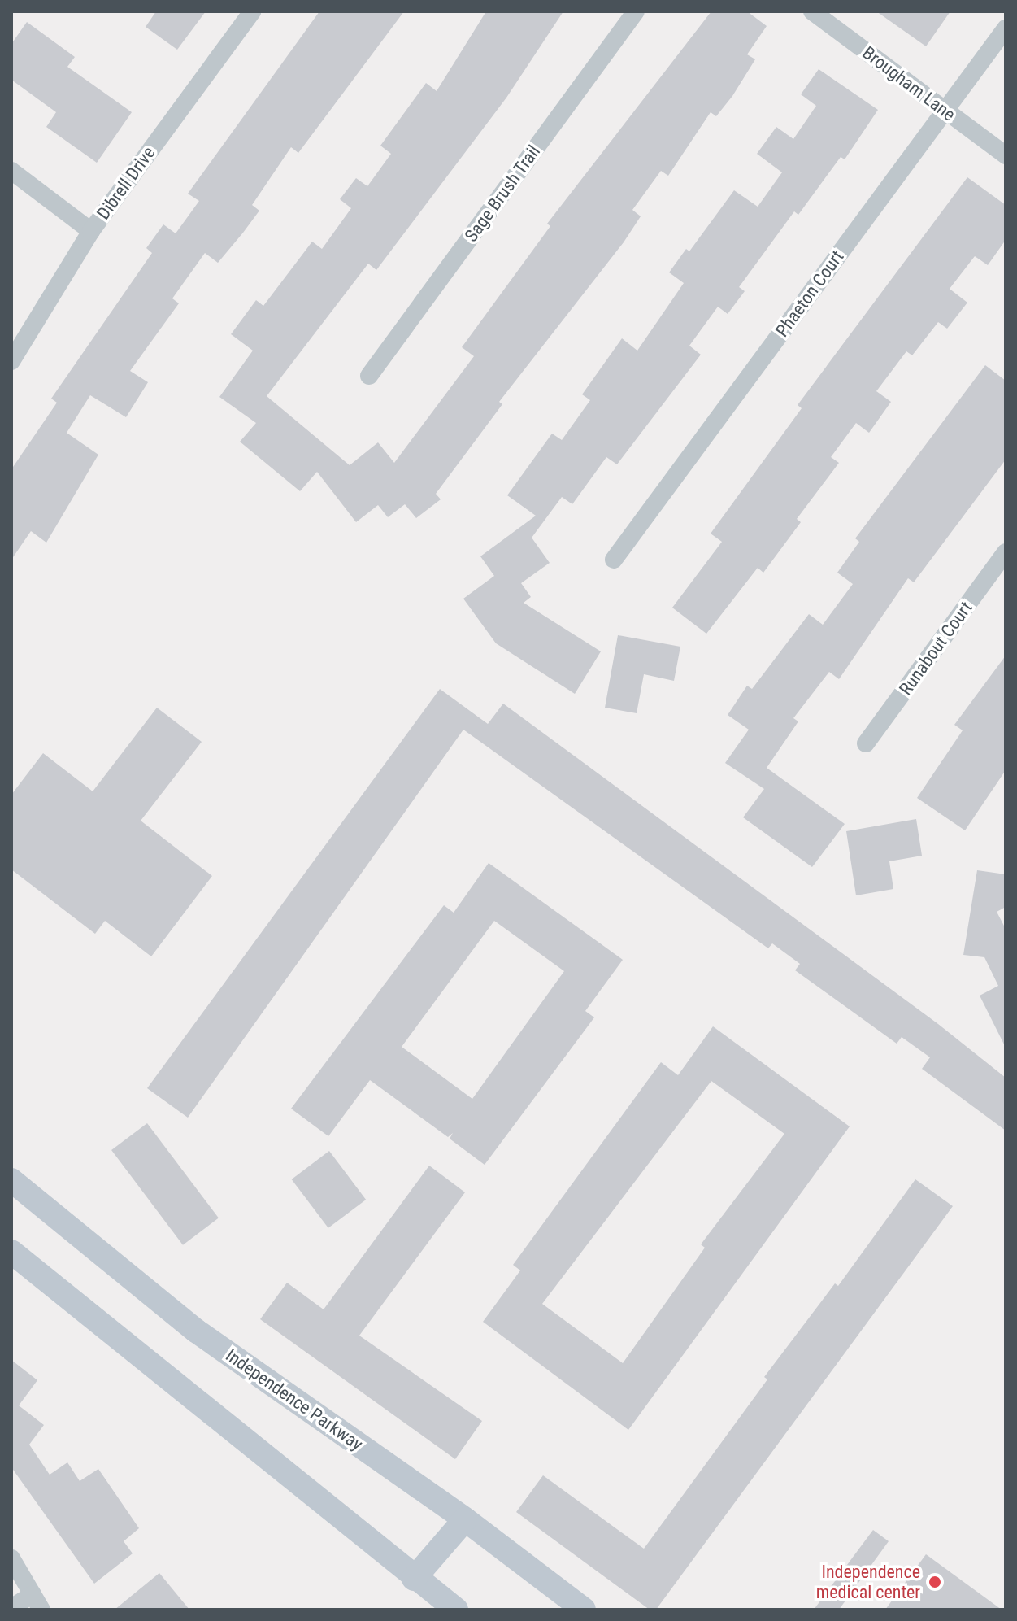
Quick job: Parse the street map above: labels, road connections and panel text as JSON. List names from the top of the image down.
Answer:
{
  "streets": {
    "main road": ["Independence Parkway"],
    "street": [
      "Brougham Lane",
      "Dibrell Drive",
      "Sage Brush Trail",
      "Phaeton Court",
      "Runabout Court"
    ]
  },
  "crossings": [
    ["Brougham Lane", "Phaeton Court"]
  ],
  "places": ["Independence medical center"]
}
